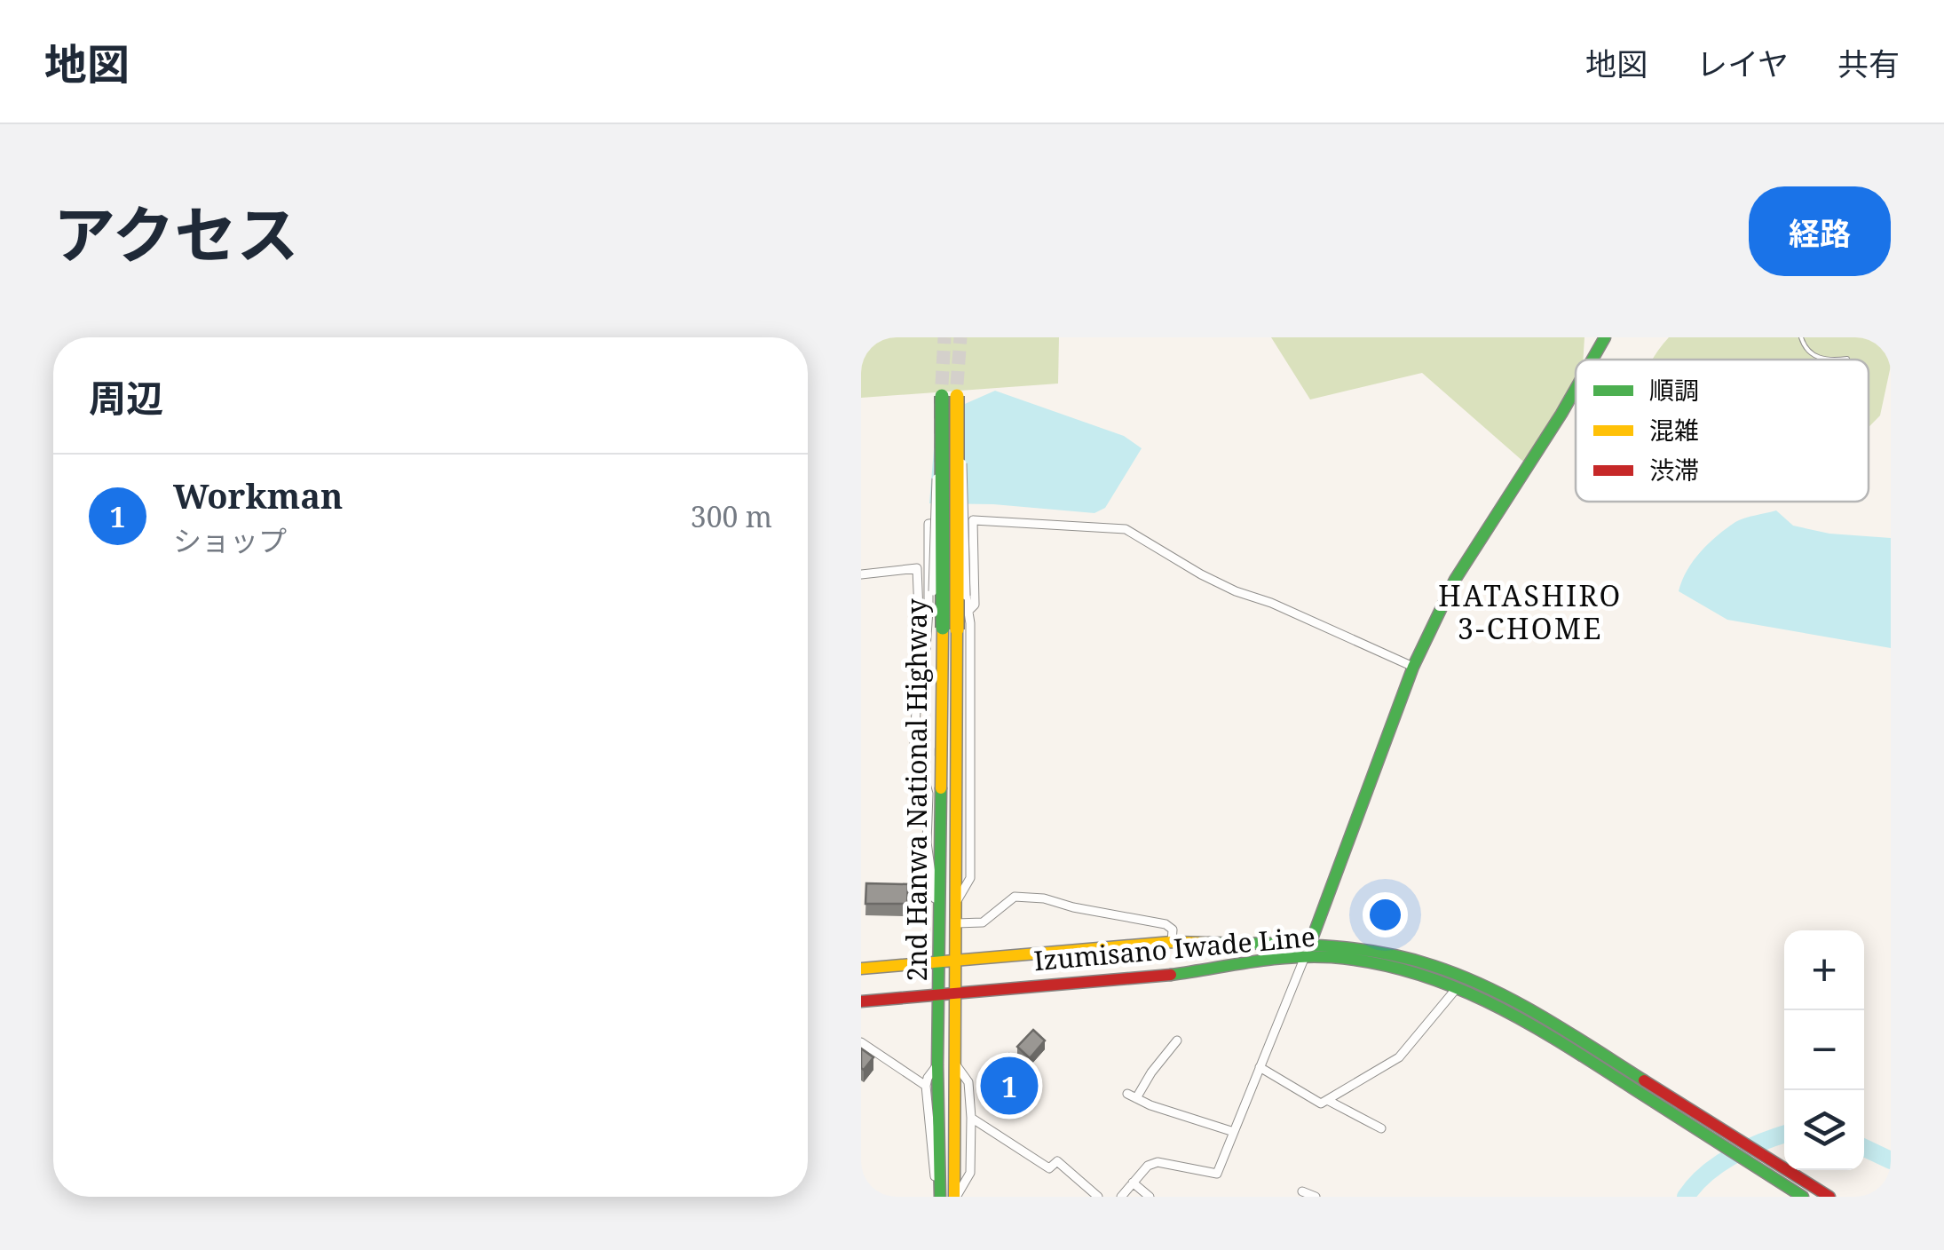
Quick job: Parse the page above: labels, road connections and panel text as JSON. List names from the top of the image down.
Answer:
{
  "streets": {
    "main road": ["2nd Hanwa National Highway", "Izumisano Iwade Line"]
  },
  "crossings": [
    ["2nd Hanwa National Highway", "Izumisano Iwade Line"]
  ],
  "districts": ["HATASHIRO 3-CHOME"],
  "legend": ["順調", "混雑", "渋滞"],
  "page": {
    "header": "地図",
    "nav": ["地図", "レイヤ", "共有"],
    "title": "アクセス",
    "buttons": "経路",
    "heading": "周辺",
    "list": [
      {
        "mark": "1",
        "name": "Workman",
        "note": "ショップ",
        "value": "300 m"
      }
    ],
    "map_buttons": ["+", "−"],
    "pins": "1"
  }
}
